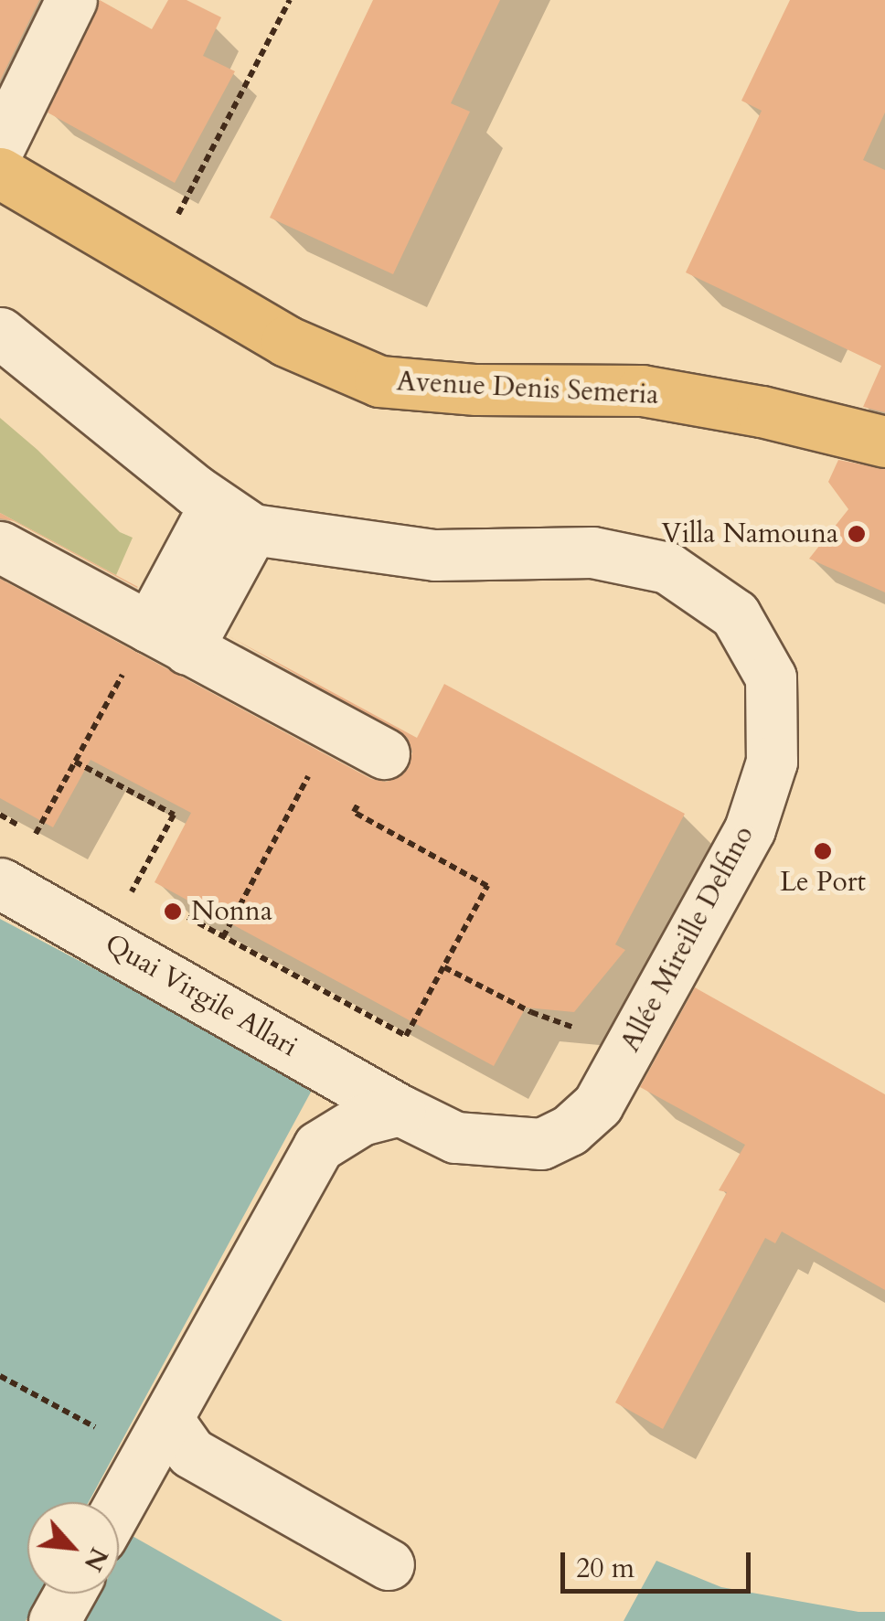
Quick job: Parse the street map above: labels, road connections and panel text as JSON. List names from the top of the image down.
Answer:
{
  "streets": {
    "main road": ["Avenue Denis Semeria"],
    "street": ["Allée Mireille Delfino", "Quai Virgile Allari"]
  },
  "crossings": [
    ["Allée Mireille Delfino", "Quai Virgile Allari"]
  ],
  "places": ["Villa Namouna", "Le Port", "Nonna"],
  "scale_bar": "20 m",
  "north": "bottom right"
}
